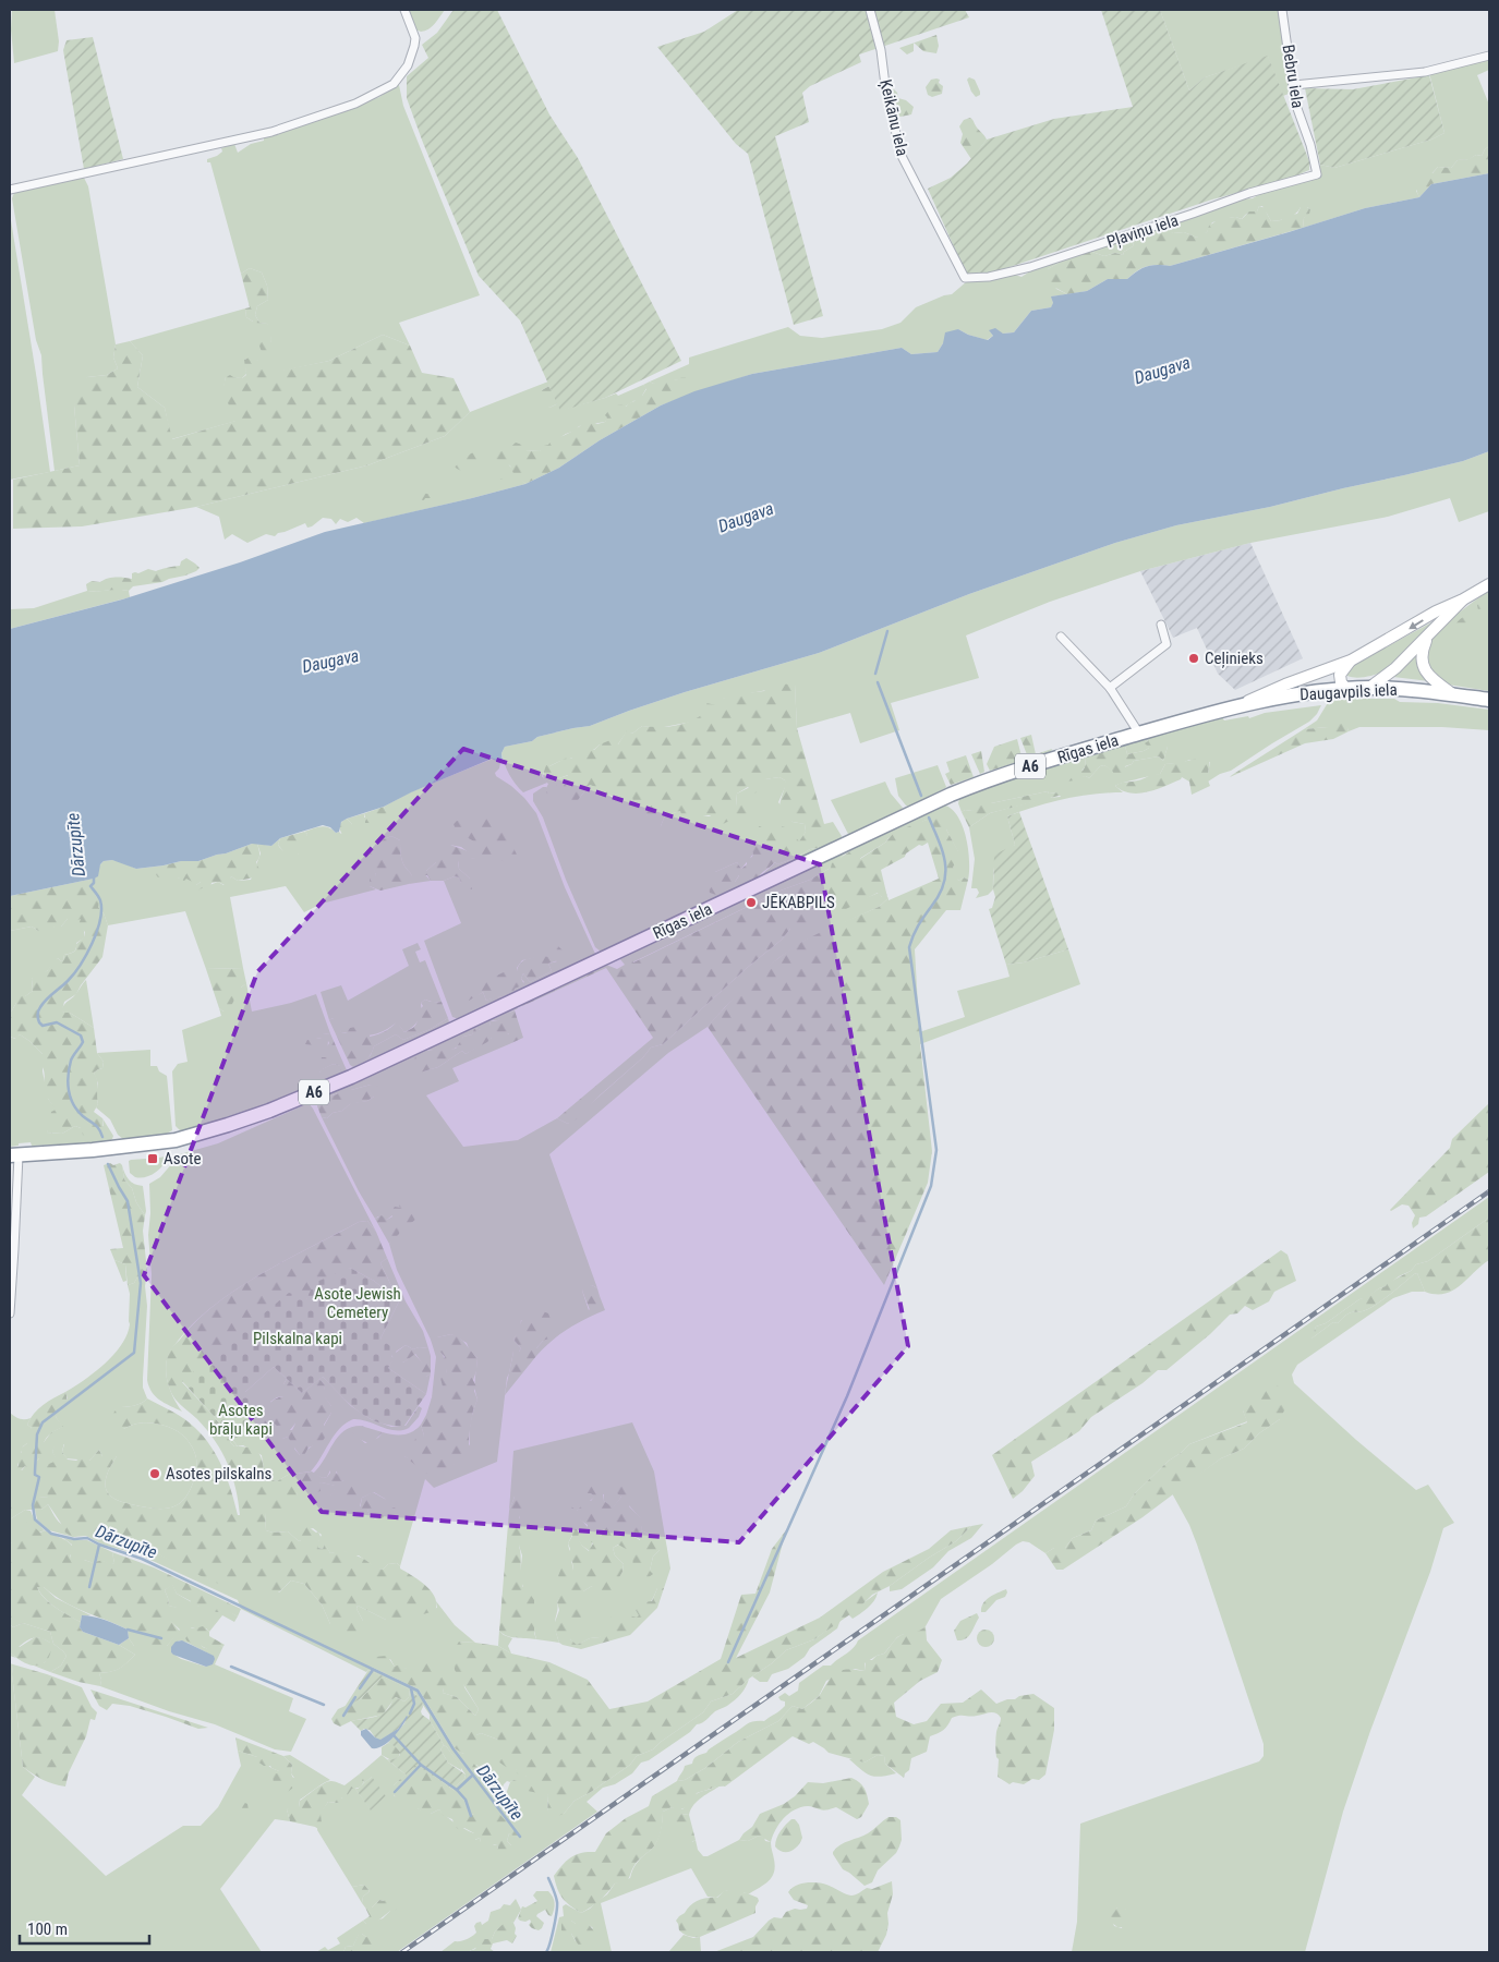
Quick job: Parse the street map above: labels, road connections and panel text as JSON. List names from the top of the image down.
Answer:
{
  "streets": {
    "highway": ["Daugavpils iela", "Rīgas iela", "A6"],
    "street": ["Bebru iela", "Ķeikānu iela", "Pļaviņu iela"]
  },
  "crossings": [
    ["Bebru iela", "Pļaviņu iela"],
    ["Ķeikānu iela", "Pļaviņu iela"],
    ["Daugavpils iela", "Rīgas iela"]
  ],
  "water": ["Daugava", "Dārzupīte"],
  "parks": ["Asote Jewish Cemetery", "Pilskalna kapi", "Asotes brāļu kapi"],
  "places": {
    "other": ["Ceļinieks", "JĒKABPILS", "Asotes pilskalns"],
    "transit": ["Asote"]
  },
  "scale_bar": "100 m"
}
